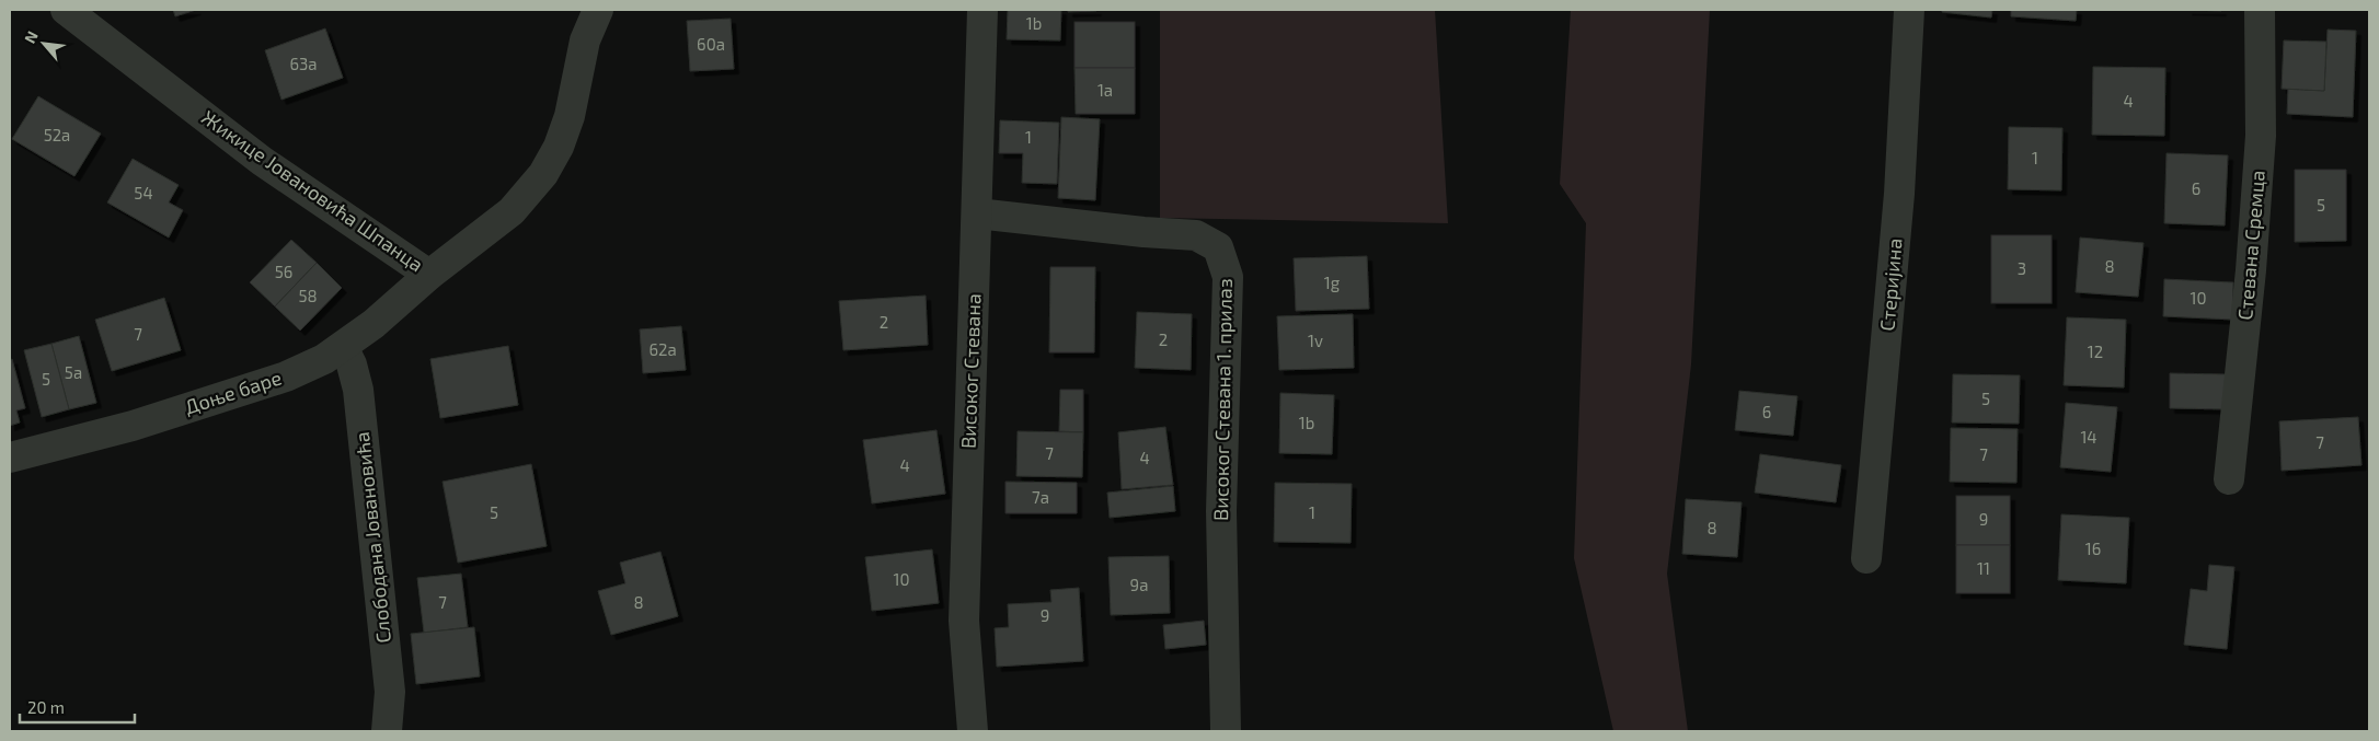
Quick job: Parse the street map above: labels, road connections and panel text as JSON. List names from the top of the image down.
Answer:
{
  "streets": {
    "street": [
      "Жикице Јовановића Шпанца",
      "Стевана Сремца",
      "Стеријина",
      "Високог Стевана",
      "Доње баре",
      "Високог Стевана 1. прилаз",
      "Слободана Јовановића"
    ]
  },
  "crossings": [
    ["Жикице Јовановића Шпанца", "Доње баре"],
    ["Високог Стевана", "Високог Стевана 1. прилаз"],
    ["Доње баре", "Слободана Јовановића"]
  ],
  "house_numbers": [
    "1b",
    "60a",
    "63a",
    "1a",
    "4",
    "52a",
    "1",
    "1",
    "6",
    "54",
    "5",
    "8",
    "3",
    "56",
    "1g",
    "58",
    "10",
    "2",
    "7",
    "2",
    "1v",
    "62a",
    "12",
    "5a",
    "5",
    "5",
    "6",
    "1b",
    "14",
    "7",
    "7",
    "7",
    "4",
    "4",
    "7a",
    "5",
    "1",
    "9",
    "8",
    "16",
    "11",
    "10",
    "9a",
    "7",
    "8",
    "9"
  ],
  "scale_bar": "20 m",
  "north": "top left"
}
